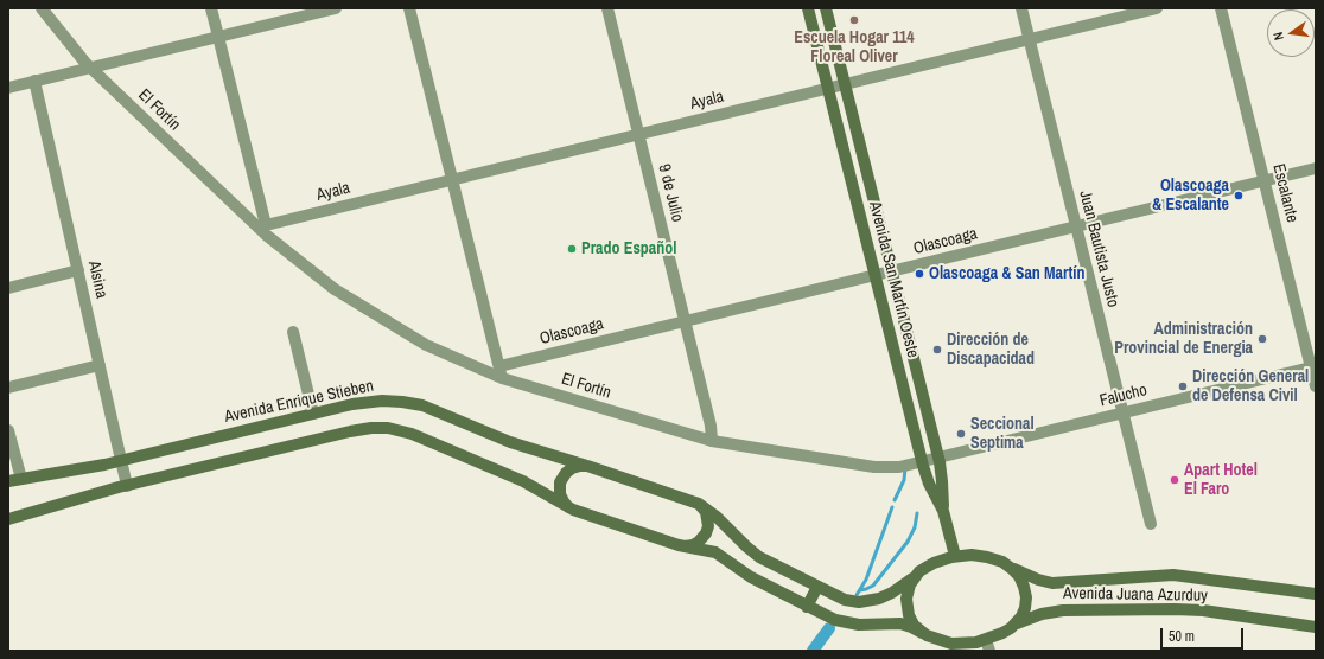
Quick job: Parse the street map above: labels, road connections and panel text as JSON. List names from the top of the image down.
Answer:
{
  "streets": {
    "main road": ["Avenida San Martín Oeste", "Avenida Enrique Stieben", "Avenida Juana Azurduy"],
    "street": [
      "Ayala",
      "El Fortín",
      "9 de Julio",
      "Escalante",
      "Olascoaga",
      "Juan Bautista Justo",
      "Alsina",
      "Falucho"
    ]
  },
  "crossings": [
    ["Ayala", "El Fortín"],
    ["Ayala", "9 de Julio"],
    ["Ayala", "Juan Bautista Justo"],
    ["Ayala", "Avenida San Martín Oeste"],
    ["El Fortín", "9 de Julio"],
    ["El Fortín", "Olascoaga"],
    ["El Fortín", "Avenida San Martín Oeste"],
    ["El Fortín", "Falucho"],
    ["9 de Julio", "Olascoaga"],
    ["Escalante", "Olascoaga"],
    ["Escalante", "Falucho"],
    ["Olascoaga", "Juan Bautista Justo"],
    ["Olascoaga", "Avenida San Martín Oeste"],
    ["Juan Bautista Justo", "Falucho"],
    ["Alsina", "Avenida Enrique Stieben"],
    ["Avenida San Martín Oeste", "Falucho"],
    ["Avenida San Martín Oeste", "Avenida Enrique Stieben"],
    ["Avenida San Martín Oeste", "Avenida Juana Azurduy"],
    ["Avenida Enrique Stieben", "Avenida Juana Azurduy"]
  ],
  "places": [
    "Escuela Hogar 114 Floreal Oliver",
    "Olascoaga & Escalante",
    "Prado Español",
    "Olascoaga & San Martín",
    "Administración Provincial de Energia",
    "Dirección de Discapacidad",
    "Dirección General de Defensa Civil",
    "Seccional Septima",
    "Apart Hotel El Faro"
  ],
  "scale_bar": "50 m",
  "north": "left"
}
